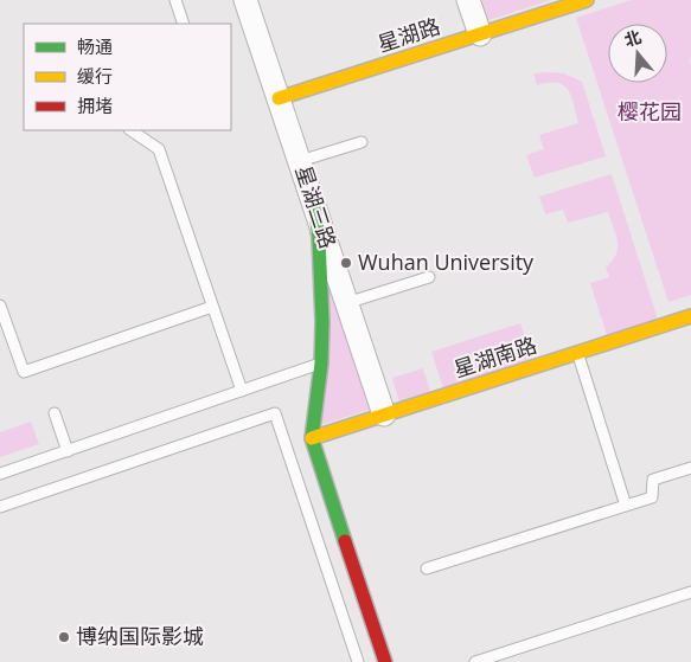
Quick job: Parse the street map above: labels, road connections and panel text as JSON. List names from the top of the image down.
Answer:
{
  "streets": {
    "street": ["星湖路", "星湖三路", "星湖南路"]
  },
  "crossings": [
    ["星湖路", "星湖三路"],
    ["星湖三路", "星湖南路"]
  ],
  "parks": ["樱花园"],
  "places": ["Wuhan University", "博纳国际影城"],
  "legend": ["畅通", "缓行", "拥堵"],
  "north": "top"
}
